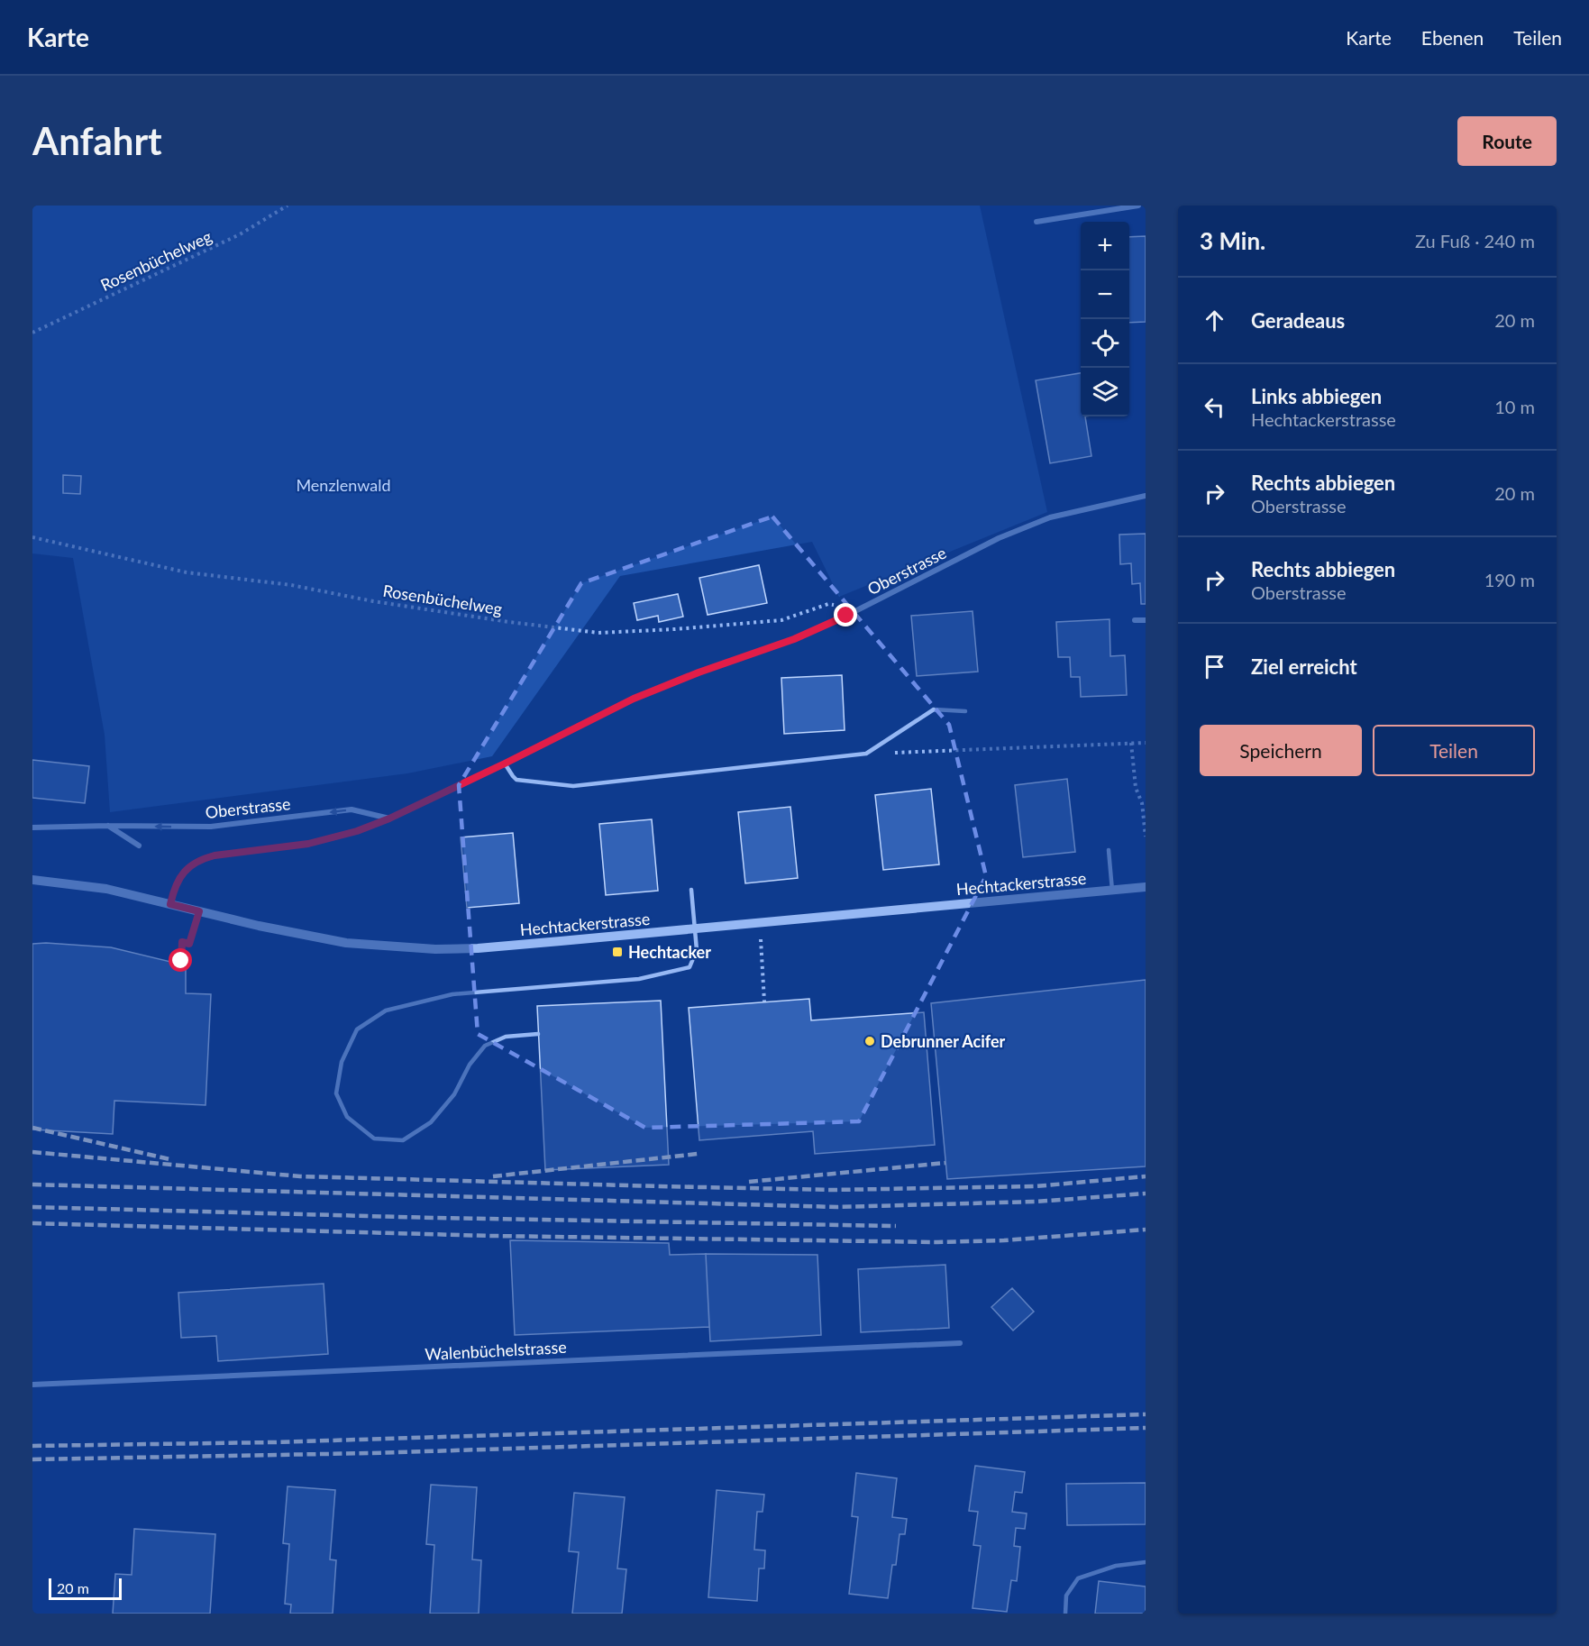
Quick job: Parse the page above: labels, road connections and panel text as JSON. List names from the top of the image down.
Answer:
{
  "streets": {
    "street": ["Oberstrasse", "Hechtackerstrasse", "Walenbüchelstrasse"],
    "path": ["Rosenbüchelweg"]
  },
  "crossings": [
    ["Rosenbüchelweg", "Oberstrasse"],
    ["Oberstrasse", "Hechtackerstrasse"]
  ],
  "parks": ["Menzlenwald"],
  "places": {
    "transit": ["Hechtacker"],
    "other": ["Debrunner Acifer"]
  },
  "scale_bar": "20 m",
  "page": {
    "header": "Karte",
    "nav": ["Karte", "Ebenen", "Teilen"],
    "buttons": [
      "Route",
      ["Speichern", "Teilen"]
    ],
    "title": "Anfahrt",
    "heading": ["3 Min.", "Zu Fuß · 240 m"],
    "map_buttons": ["+", "−"],
    "list": [
      ["Geradeaus", "20 m"],
      ["Links abbiegen", "Hechtackerstrasse", "10 m"],
      ["Rechts abbiegen", "Oberstrasse", "20 m"],
      ["Rechts abbiegen", "Oberstrasse", "190 m"],
      "Ziel erreicht"
    ],
    "scale": "20 m"
  }
}
